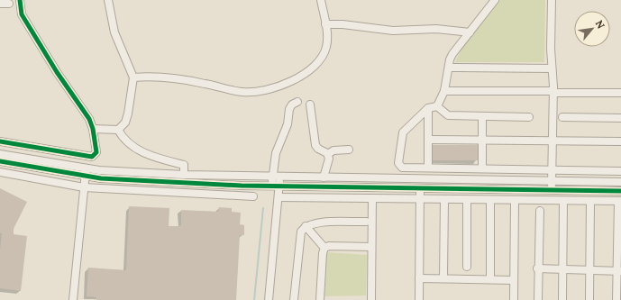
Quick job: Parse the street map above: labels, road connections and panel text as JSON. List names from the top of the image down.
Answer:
{
  "north": "top right"
}
